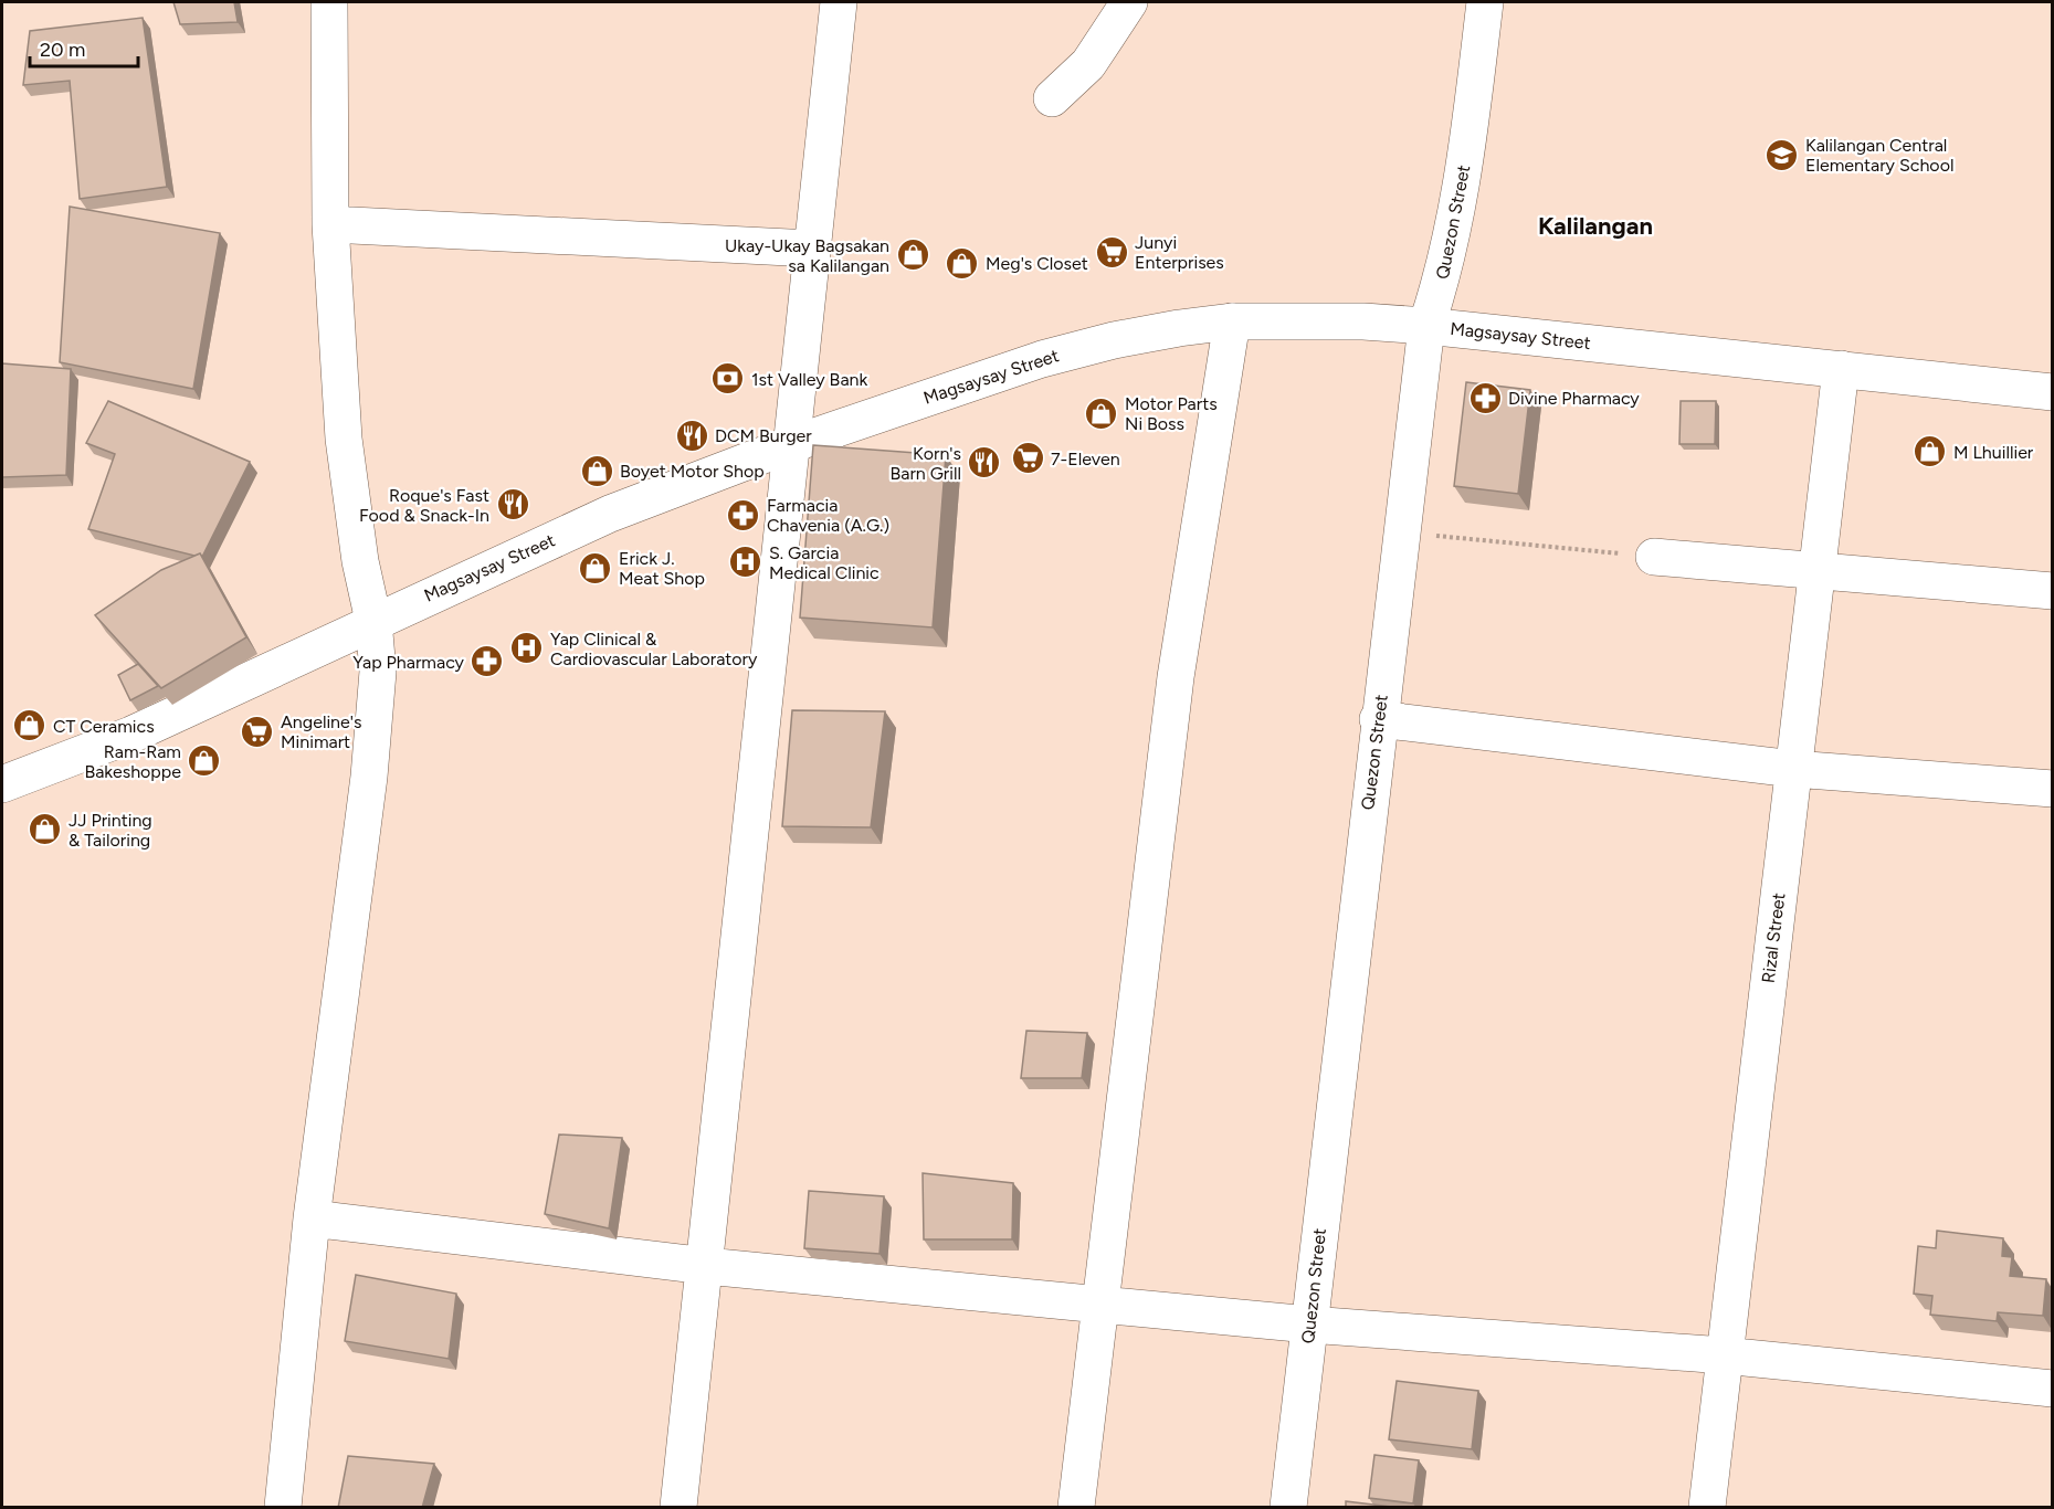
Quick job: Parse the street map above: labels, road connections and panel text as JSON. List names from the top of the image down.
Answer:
{
  "streets": {
    "street": ["Quezon Street", "Magsaysay Street", "Rizal Street"]
  },
  "crossings": [
    ["Quezon Street", "Magsaysay Street"],
    ["Magsaysay Street", "Rizal Street"]
  ],
  "districts": ["Kalilangan"],
  "places": {
    "school or university": ["Kalilangan Central Elementary School"],
    "supermarket": ["Junyi Enterprises", "7-Eleven", "Angeline's Minimart"],
    "shop": [
      "Ukay-Ukay Bagsakan sa Kalilangan",
      "Meg's Closet",
      "Motor Parts Ni Boss",
      "M Lhuillier",
      "Boyet Motor Shop",
      "Erick J. Meat Shop",
      "CT Ceramics",
      "Ram-Ram Bakeshoppe",
      "JJ Printing & Tailoring"
    ],
    "bank": ["1st Valley Bank"],
    "pharmacy": ["Divine Pharmacy", "Farmacia Chavenia (A.G.)", "Yap Pharmacy"],
    "restaurant": ["DCM Burger", "Korn's Barn Grill", "Roque's Fast Food & Snack-In"],
    "hospital": ["S. Garcia Medical Clinic", "Yap Clinical & Cardiovascular Laboratory"]
  },
  "scale_bar": "20 m"
}
